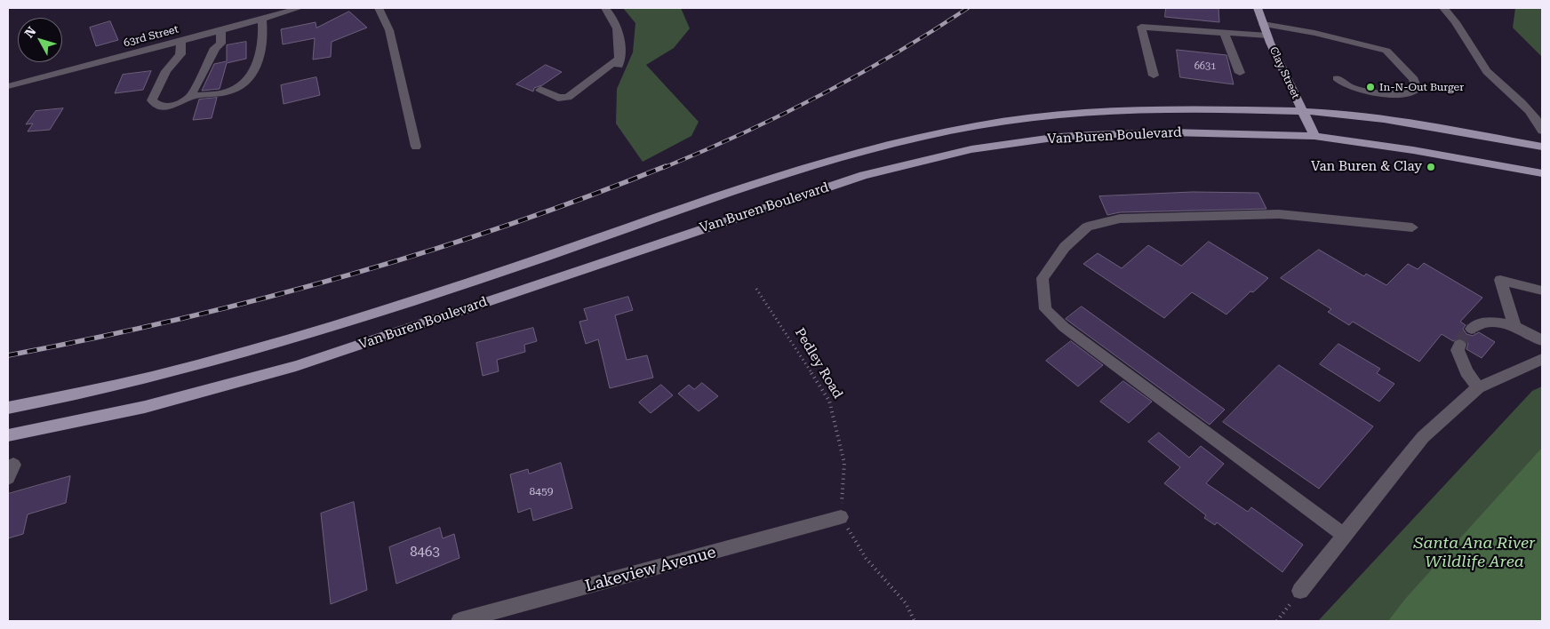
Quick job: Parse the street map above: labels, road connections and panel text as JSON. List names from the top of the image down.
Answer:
{
  "streets": {
    "main road": ["Clay Street", "Van Buren Boulevard"],
    "street": ["63rd Street", "Lakeview Avenue"],
    "path": ["Pedley Road"]
  },
  "crossings": [
    ["Clay Street", "Van Buren Boulevard"],
    ["Pedley Road", "Lakeview Avenue"]
  ],
  "parks": ["Santa Ana River Wildlife Area"],
  "places": ["In-N-Out Burger", "Van Buren & Clay"],
  "house_numbers": ["6631", "8459", "8463"],
  "north": "top left"
}
